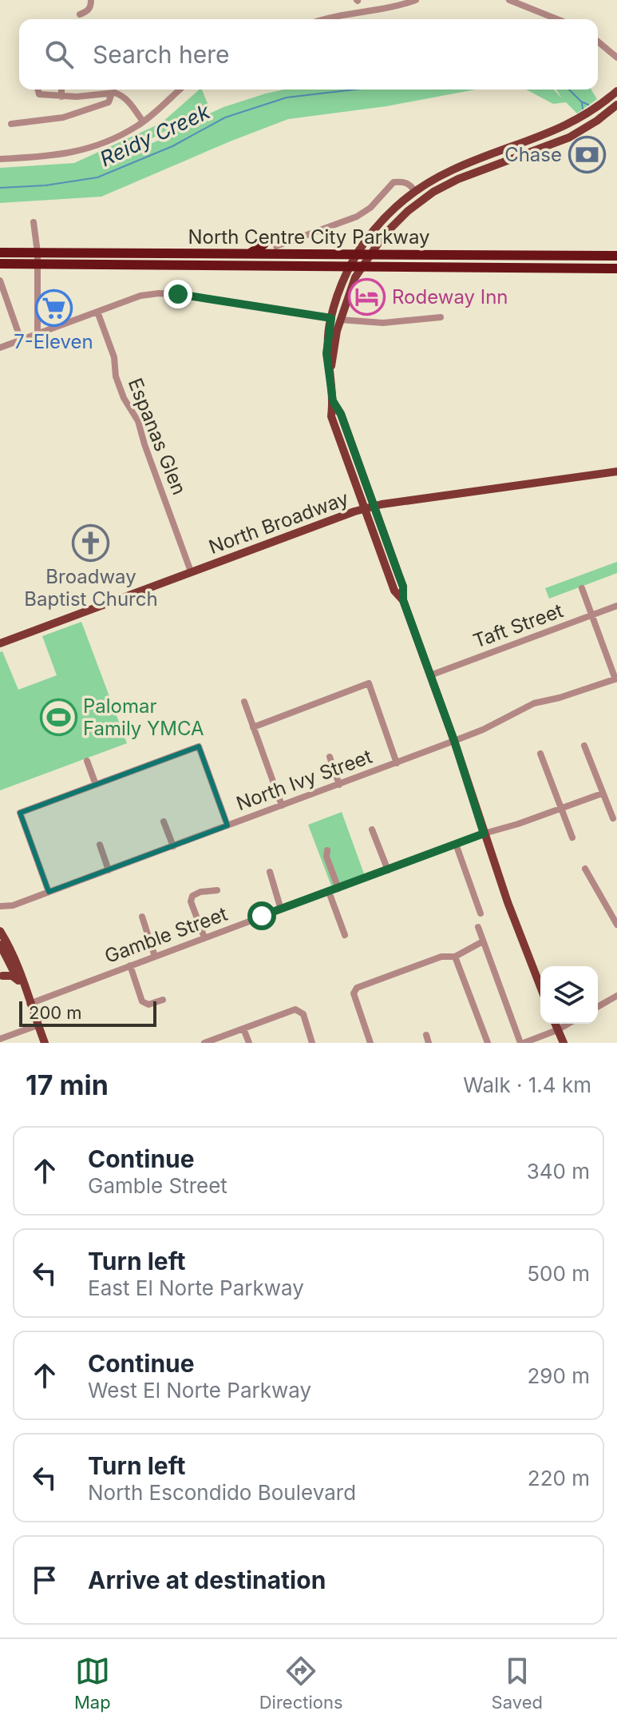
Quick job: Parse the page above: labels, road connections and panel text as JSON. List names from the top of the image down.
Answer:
{
  "streets": {
    "highway": ["North Centre City Parkway"],
    "main road": ["North Broadway"],
    "street": [
      "Espanas Glen",
      "Taft Street",
      "North Ivy Street",
      "Gamble Street"
    ]
  },
  "crossings": [
    ["Espanas Glen", "North Broadway"]
  ],
  "water": ["Reidy Creek"],
  "places": {
    "bank": ["Chase"],
    "hotel": ["Rodeway Inn"],
    "supermarket": ["7-Eleven"],
    "church": ["Broadway Baptist Church"],
    "sports": ["Palomar Family YMCA"]
  },
  "scale_bar": "200 m",
  "page": {
    "search": "Search here",
    "scale": "200 m",
    "heading": ["17 min", "Walk · 1.4 km"],
    "list": [
      ["Continue", "Gamble Street", "340 m"],
      ["Turn left", "East El Norte Parkway", "500 m"],
      ["Continue", "West El Norte Parkway", "290 m"],
      ["Turn left", "North Escondido Boulevard", "220 m"],
      "Arrive at destination"
    ],
    "nav": ["Map", "Directions", "Saved"]
  }
}
